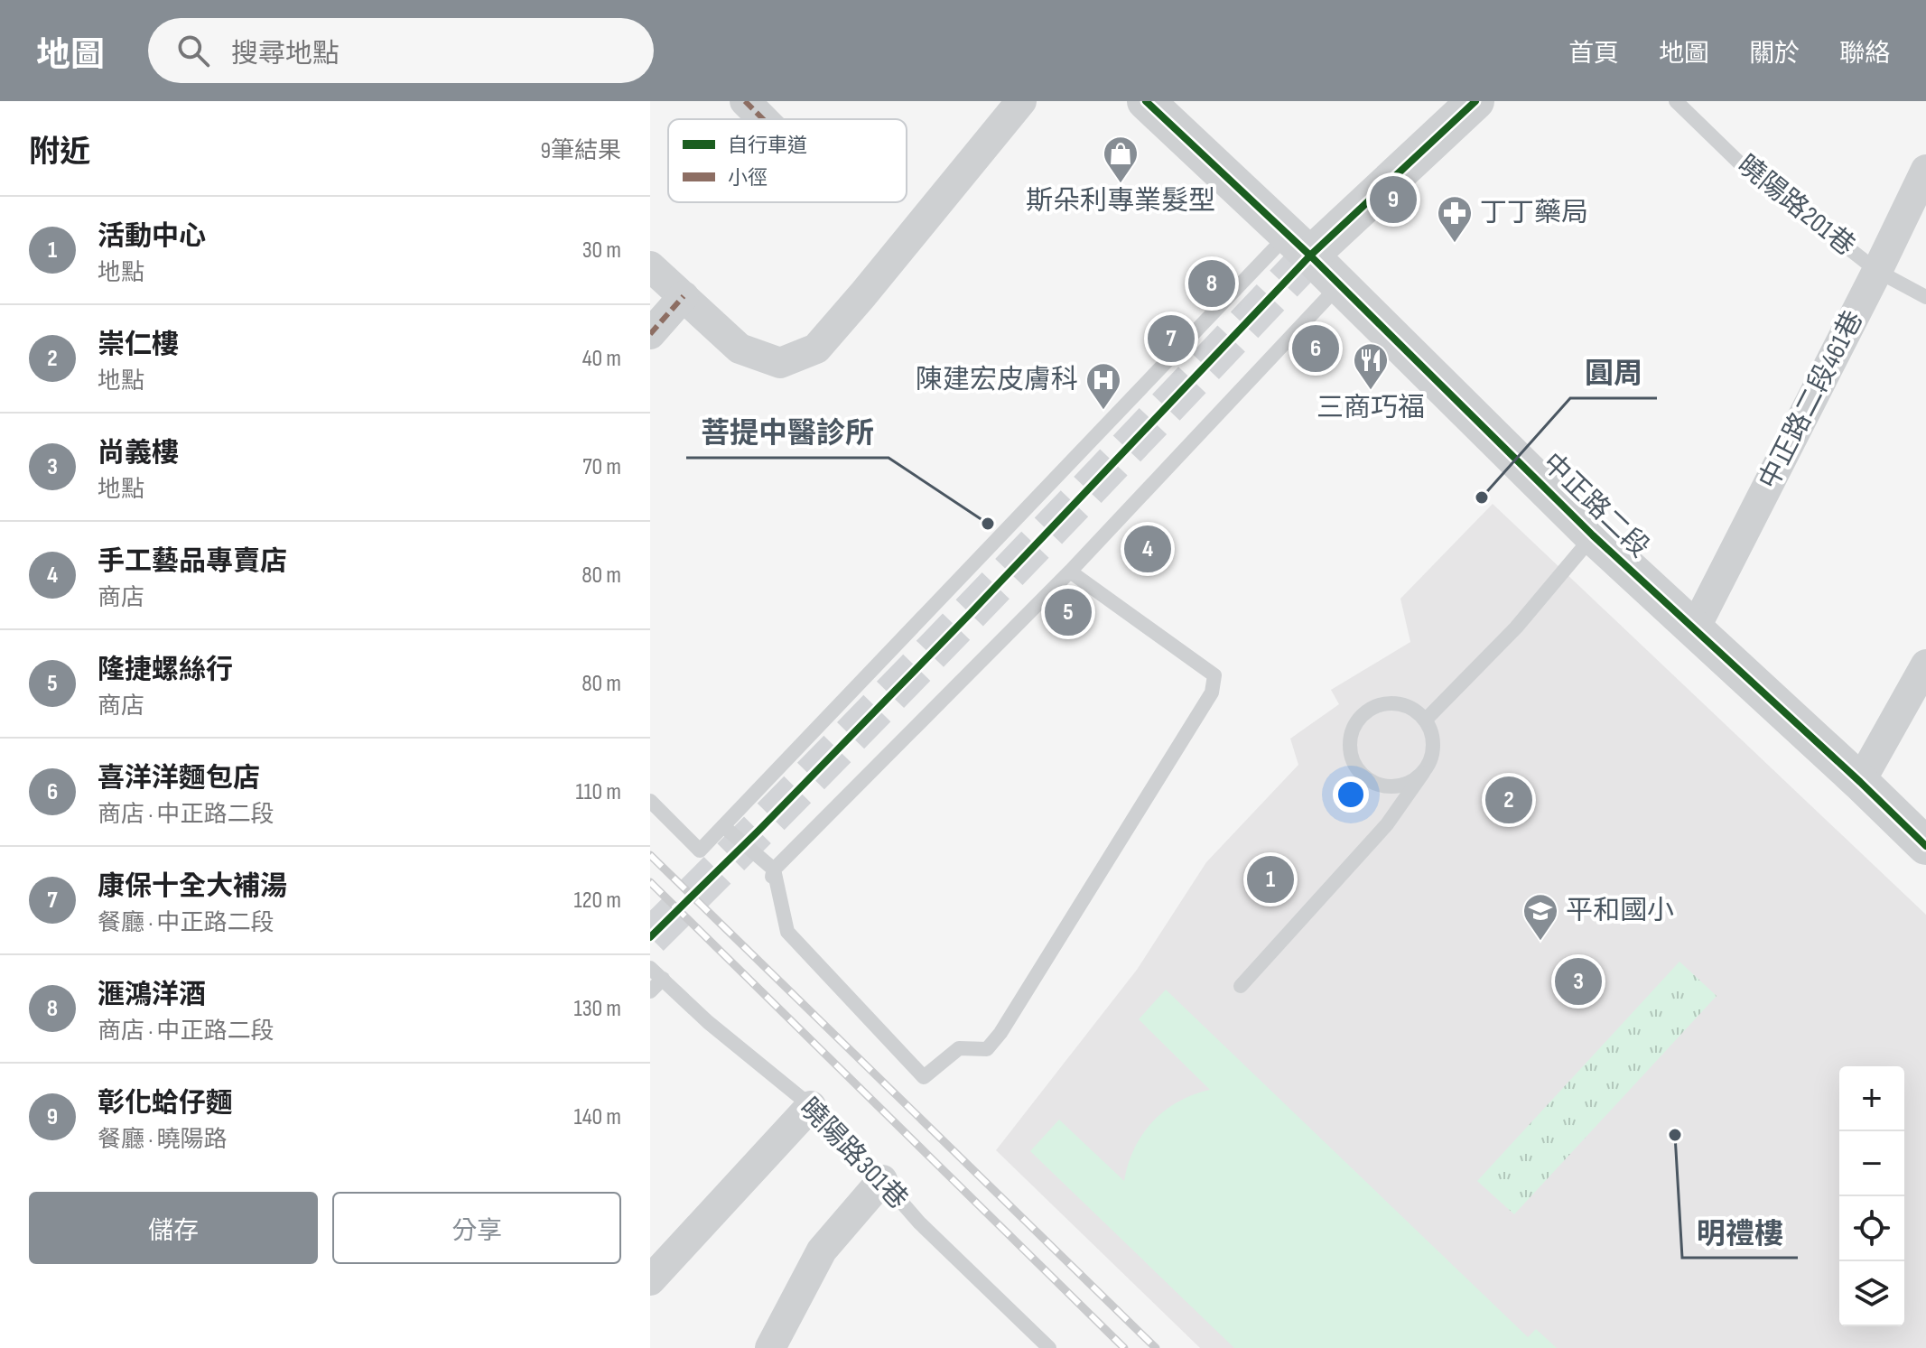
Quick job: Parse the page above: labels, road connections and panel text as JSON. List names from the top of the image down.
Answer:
{
  "streets": {
    "street": ["中正路二段461巷", "中正路二段"],
    "lane": ["曉陽路201巷", "曉陽路301巷"]
  },
  "crossings": [
    ["曉陽路201巷", "中正路二段461巷"],
    ["中正路二段461巷", "中正路二段"]
  ],
  "places": {
    "shop": ["斯朵利專業髮型"],
    "pharmacy": ["丁丁藥局"],
    "restaurant": ["三商巧福"],
    "hospital": ["陳建宏皮膚科"],
    "other": ["圓周", "菩提中醫診所", "明禮樓"],
    "school or university": ["平和國小"]
  },
  "legend": ["自行車道", "小徑"],
  "page": {
    "header": "地圖",
    "search": "搜尋地點",
    "nav": [
      "首頁",
      "地圖",
      "關於",
      "聯絡"
    ],
    "heading": ["附近", "9筆結果"],
    "pins": [
      "9",
      "8",
      "7",
      "6",
      "4",
      "5",
      "2",
      "1",
      "3"
    ],
    "list": [
      {
        "mark": "1",
        "name": "活動中心",
        "note": "地點",
        "value": "30 m"
      },
      {
        "mark": "2",
        "name": "崇仁樓",
        "note": "地點",
        "value": "40 m"
      },
      {
        "mark": "3",
        "name": "尚義樓",
        "note": "地點",
        "value": "70 m"
      },
      {
        "mark": "4",
        "name": "手工藝品專賣店",
        "note": "商店",
        "value": "80 m"
      },
      {
        "mark": "5",
        "name": "隆捷螺絲行",
        "note": "商店",
        "value": "80 m"
      },
      {
        "mark": "6",
        "name": "喜洋洋麵包店",
        "note": "商店 · 中正路二段",
        "value": "110 m"
      },
      {
        "mark": "7",
        "name": "康保十全大補湯",
        "note": "餐廳 · 中正路二段",
        "value": "120 m"
      },
      {
        "mark": "8",
        "name": "滙鴻洋酒",
        "note": "商店 · 中正路二段",
        "value": "130 m"
      },
      {
        "mark": "9",
        "name": "彰化蛤仔麵",
        "note": "餐廳 · 曉陽路",
        "value": "140 m"
      }
    ],
    "map_buttons": ["+", "−"],
    "buttons": ["儲存", "分享"]
  }
}
